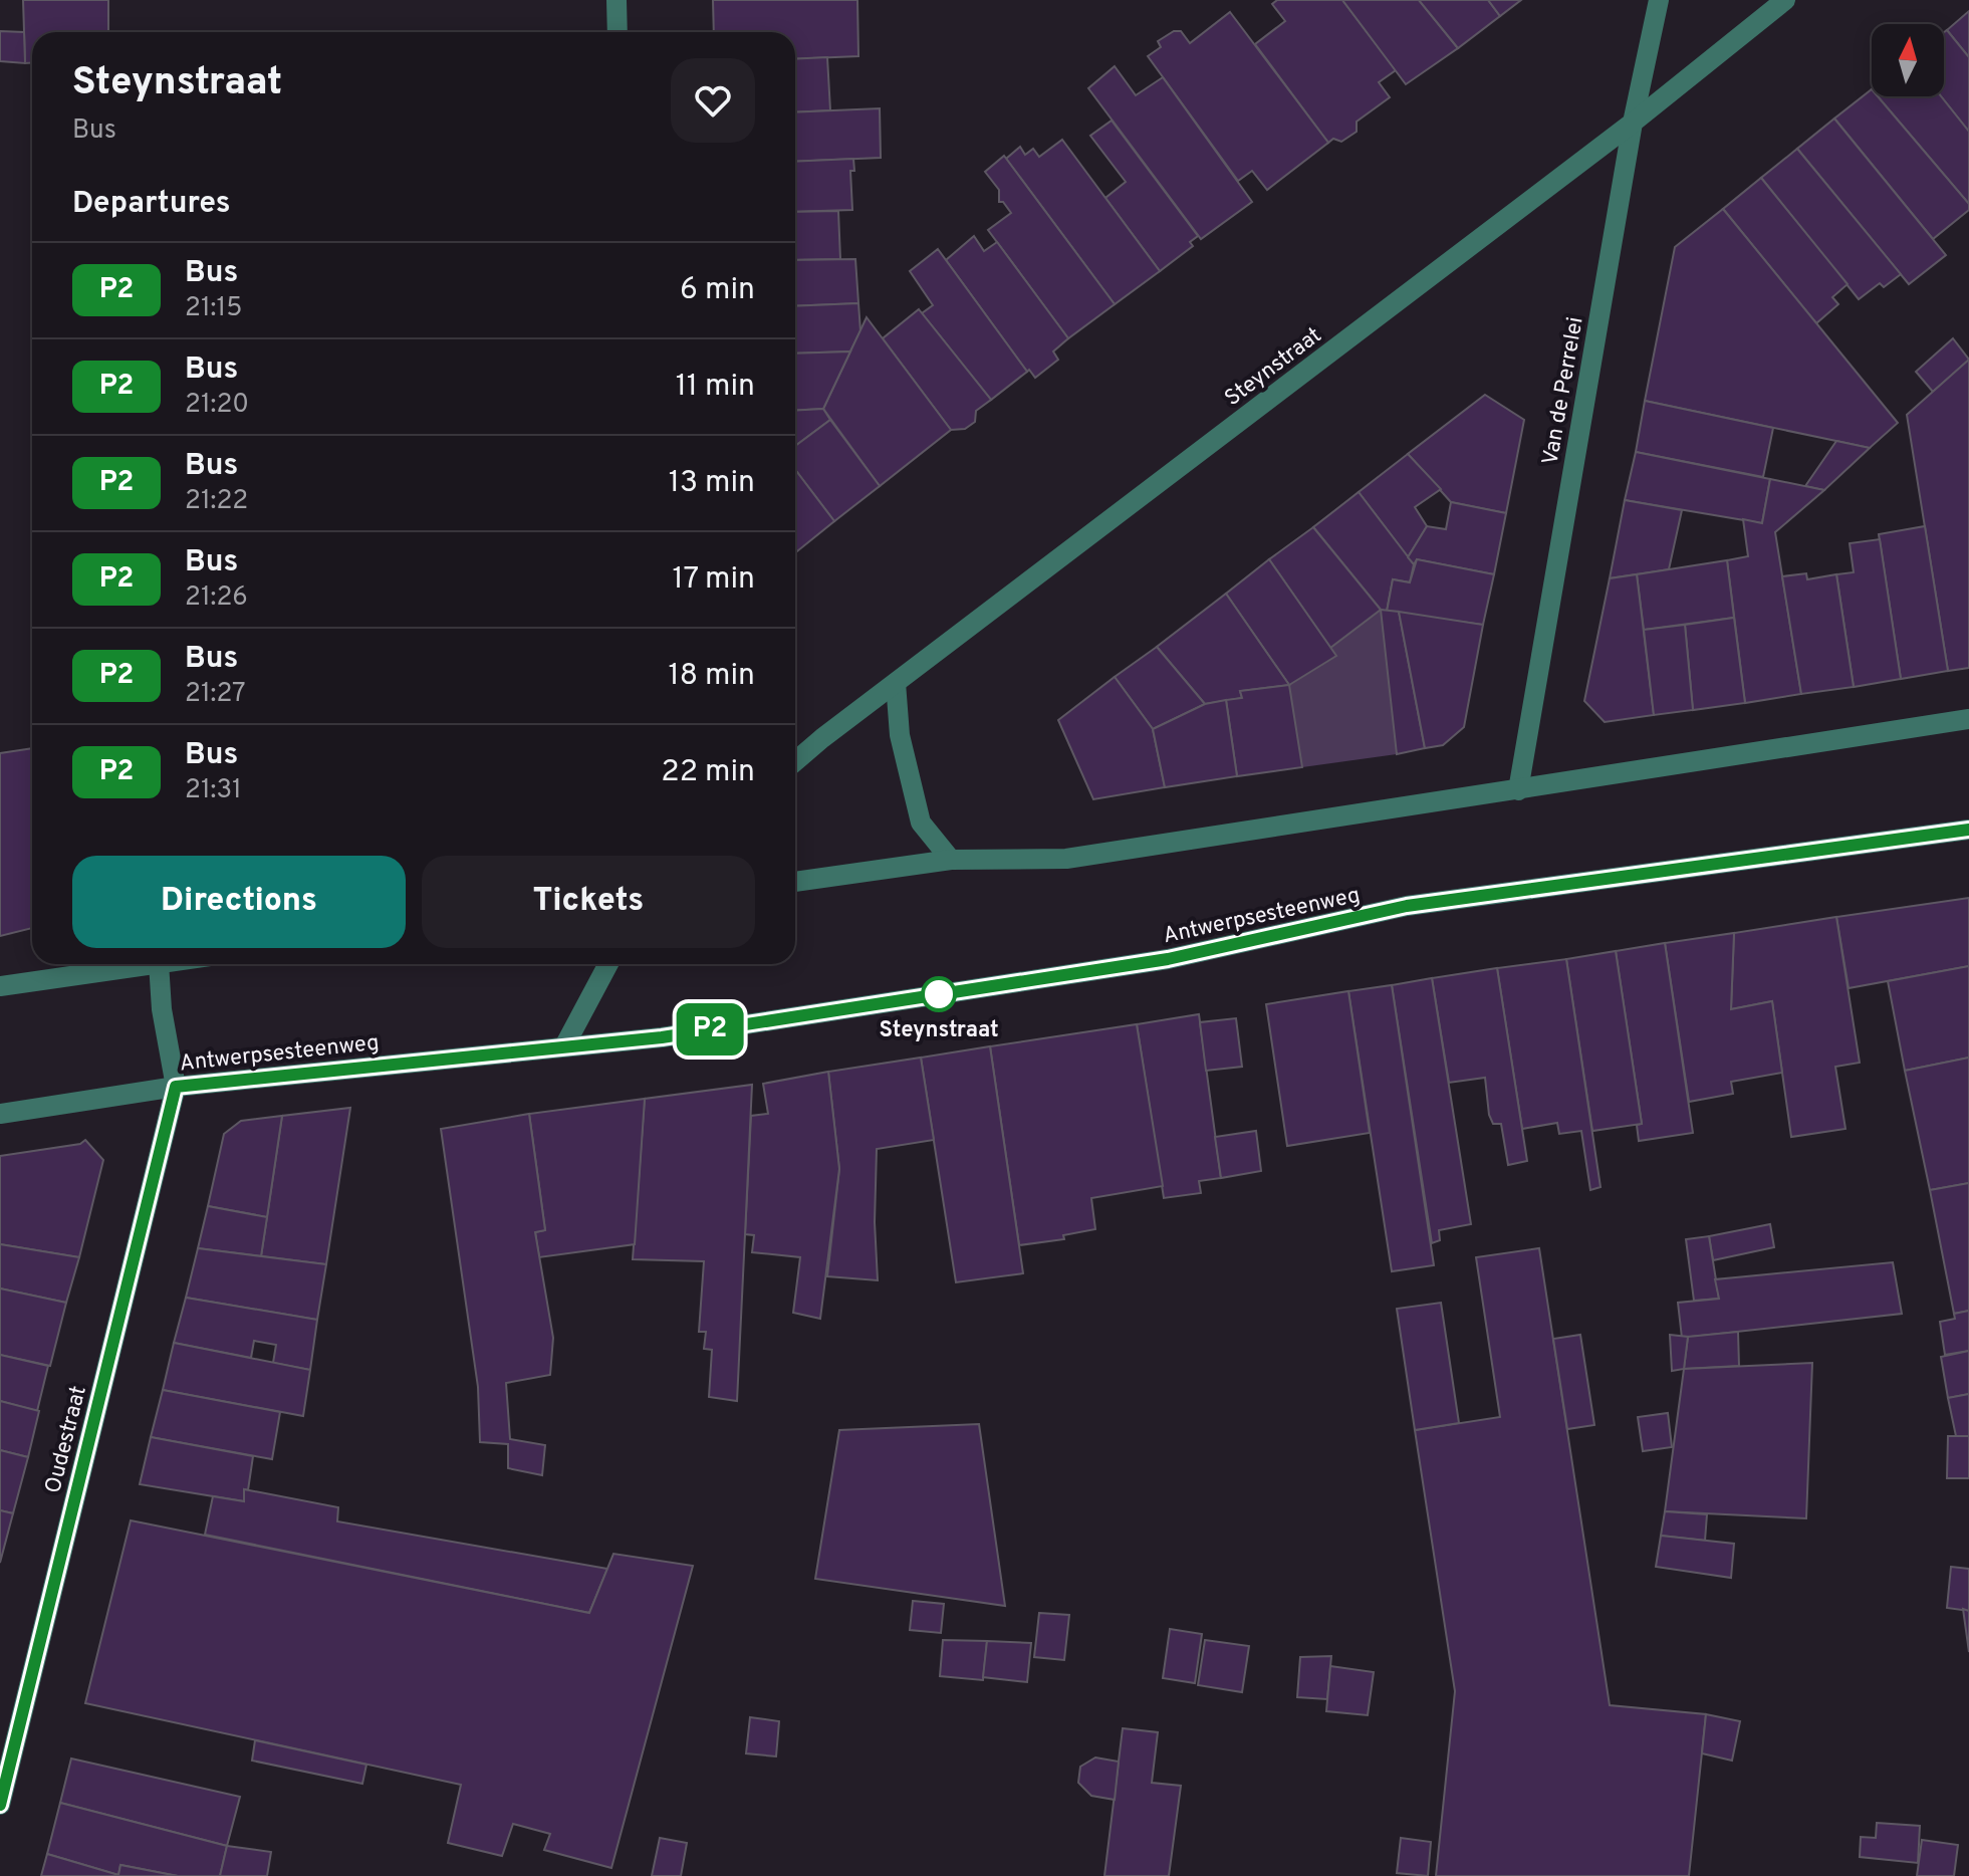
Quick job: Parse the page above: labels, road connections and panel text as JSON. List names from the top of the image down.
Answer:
{
  "streets": {
    "street": [
      "Steynstraat",
      "Van de Perrelei",
      "Antwerpsesteenweg",
      "Oudestraat"
    ]
  },
  "crossings": [
    ["Steynstraat", "Van de Perrelei"],
    ["Antwerpsesteenweg", "Oudestraat"]
  ],
  "places": ["Steynstraat"],
  "lines": ["bus line P2"],
  "north": "top",
  "page": {
    "on_map": "P2",
    "heading": [
      ["Steynstraat", "Bus"],
      "Departures"
    ],
    "list": [
      {
        "mark": "P2",
        "name": "Bus",
        "note": "21:15",
        "value": "6 min"
      },
      {
        "mark": "P2",
        "name": "Bus",
        "note": "21:20",
        "value": "11 min"
      },
      {
        "mark": "P2",
        "name": "Bus",
        "note": "21:22",
        "value": "13 min"
      },
      {
        "mark": "P2",
        "name": "Bus",
        "note": "21:26",
        "value": "17 min"
      },
      {
        "mark": "P2",
        "name": "Bus",
        "note": "21:27",
        "value": "18 min"
      },
      {
        "mark": "P2",
        "name": "Bus",
        "note": "21:31",
        "value": "22 min"
      }
    ],
    "buttons": ["Directions", "Tickets"]
  }
}
